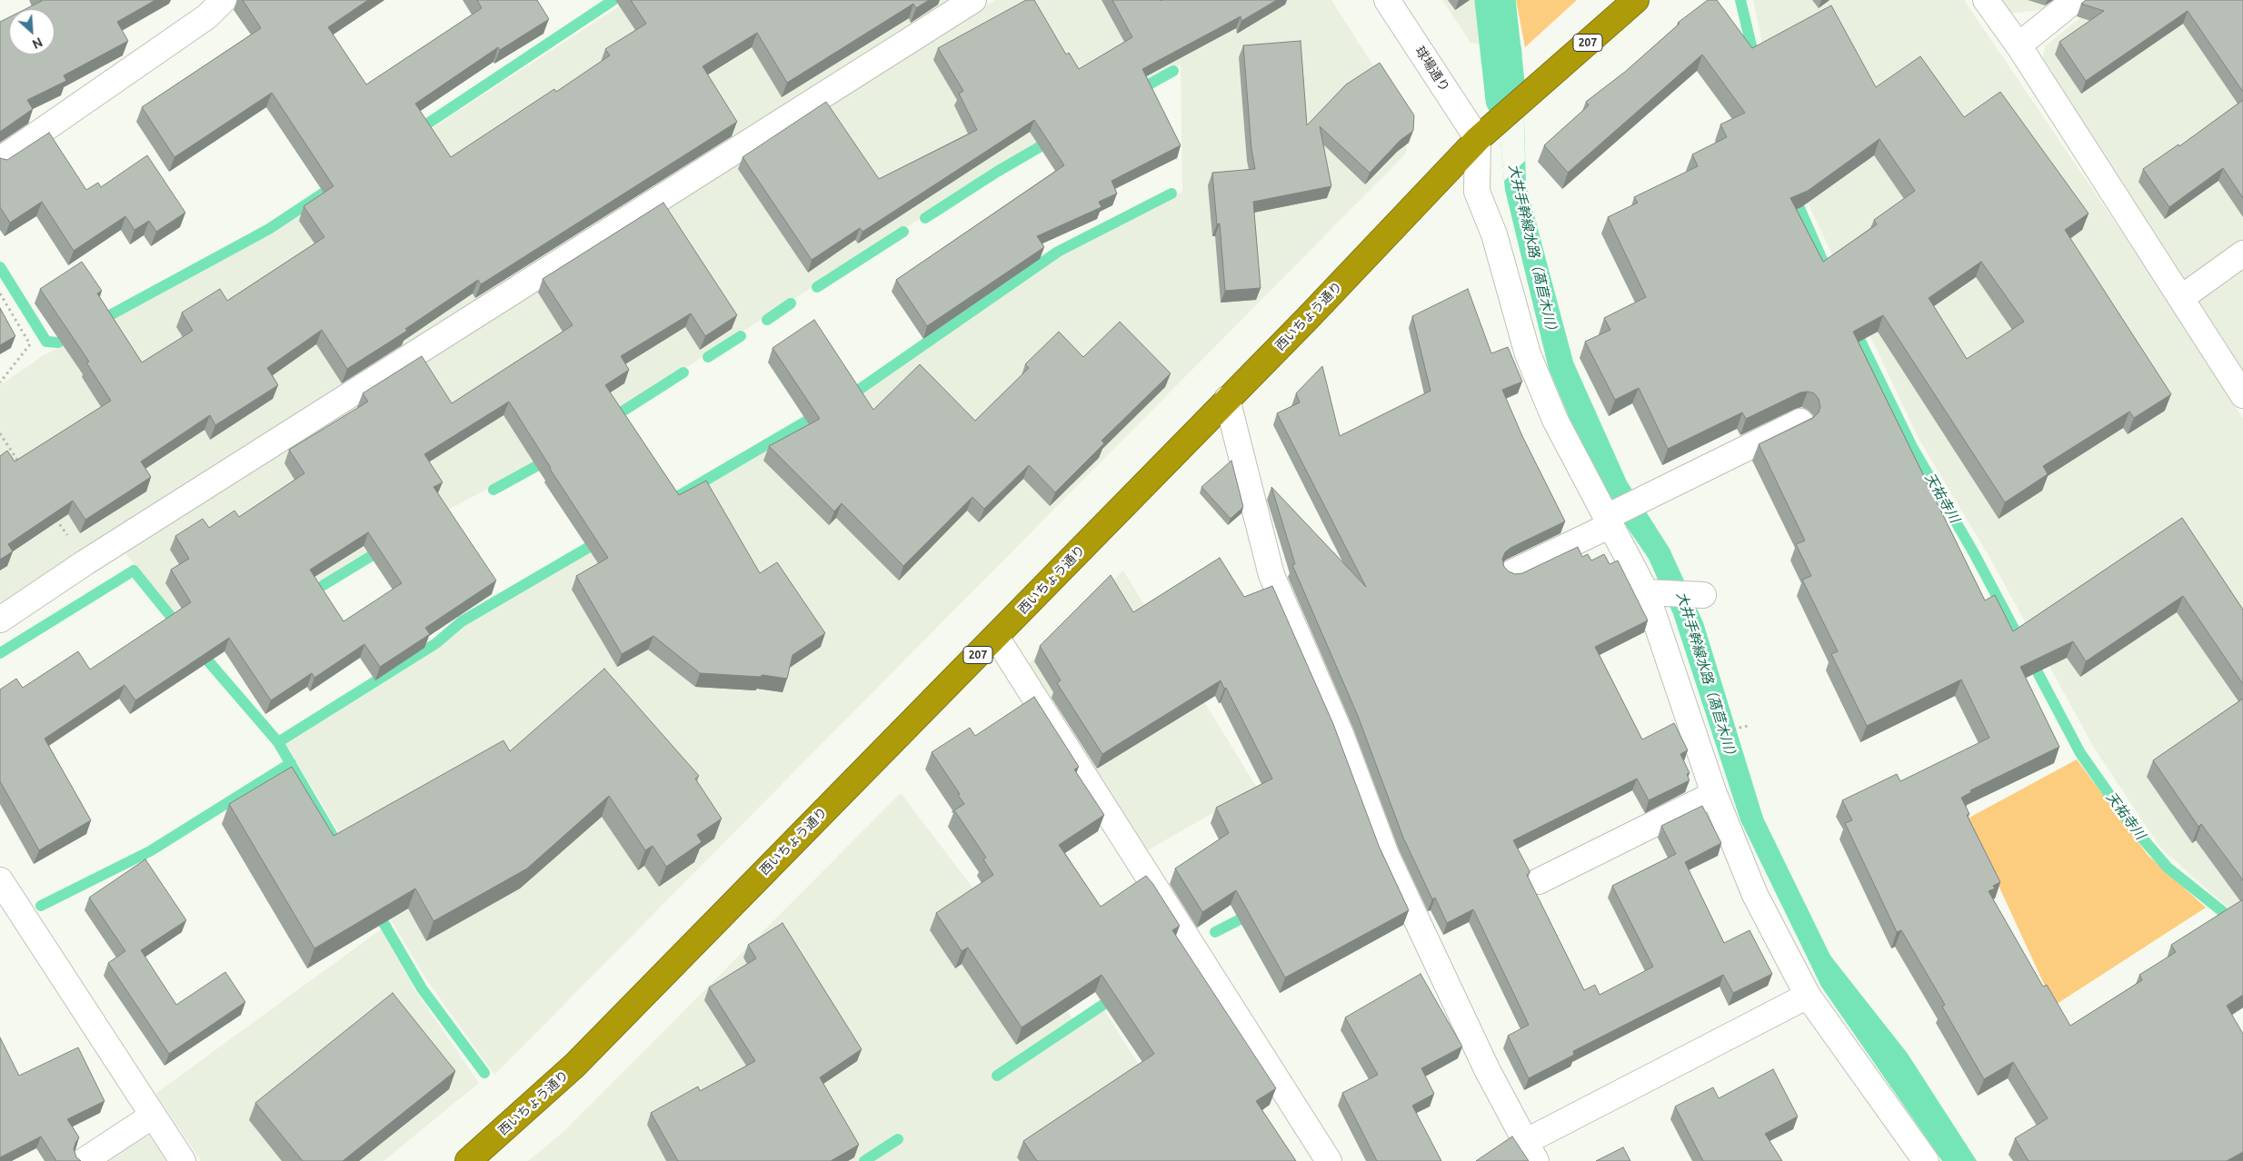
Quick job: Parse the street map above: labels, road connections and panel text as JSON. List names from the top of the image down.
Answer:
{
  "streets": {
    "highway": ["207", "西いちょう通り"],
    "street": ["球場通り"]
  },
  "crossings": [
    ["球場通り", "西いちょう通り"]
  ],
  "water": ["大井手幹線水路（萵苣木川）", "天祐寺川"],
  "north": "bottom right"
}
